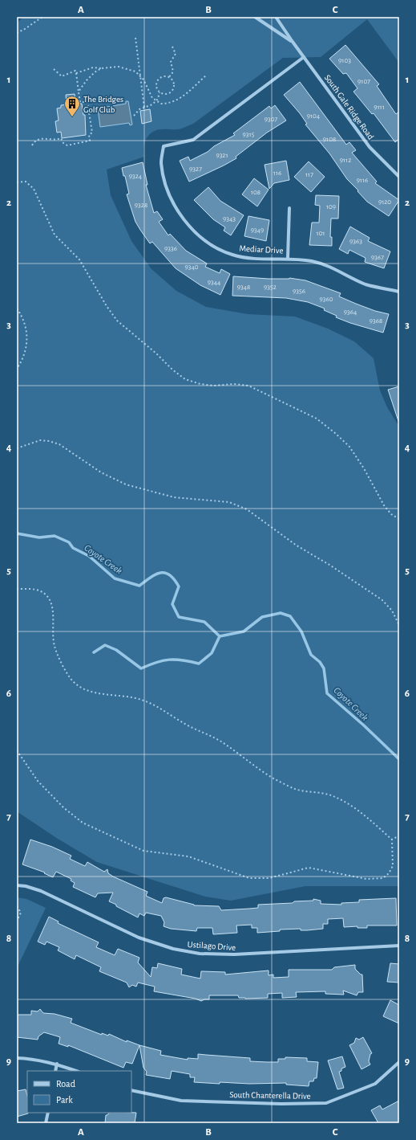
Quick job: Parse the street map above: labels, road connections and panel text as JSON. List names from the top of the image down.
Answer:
{
  "streets": {
    "street": [
      "South Gale Ridge Road",
      "Mediar Drive",
      "Ustilago Drive",
      "South Chanterella Drive"
    ]
  },
  "crossings": [
    ["South Gale Ridge Road", "Mediar Drive"]
  ],
  "water": ["Coyote Creek"],
  "places": {
    "building": ["The Bridges Golf Club"]
  },
  "house_numbers": [
    "9103",
    "9107",
    "9111",
    "9104",
    "9307",
    "9315",
    "9108",
    "9321",
    "9112",
    "9327",
    "116",
    "117",
    "9324",
    "9116",
    "108",
    "9120",
    "9328",
    "109",
    "9343",
    "9349",
    "101",
    "9363",
    "9336",
    "9367",
    "9340",
    "9344",
    "9348",
    "9352",
    "9356",
    "9360",
    "9364",
    "9368"
  ],
  "legend": ["Road", "Park"],
  "grid": {
    "columns": ["A", "B", "C"],
    "rows": [
      "1",
      "2",
      "3",
      "4",
      "5",
      "6",
      "7",
      "8",
      "9"
    ]
  }
}
